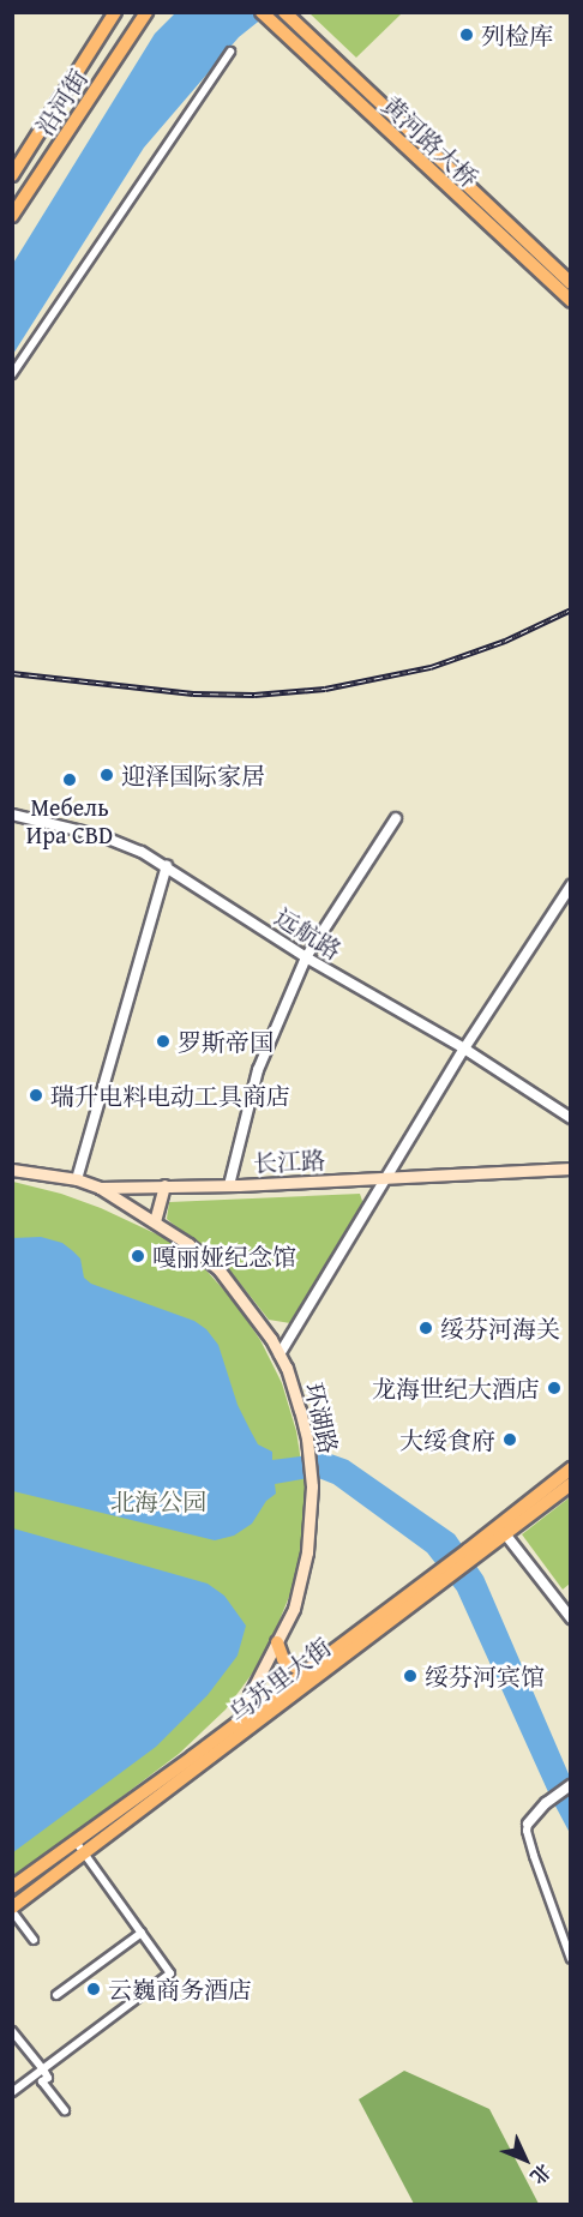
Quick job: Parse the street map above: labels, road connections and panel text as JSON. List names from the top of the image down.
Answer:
{
  "streets": {
    "main road": [
      "沿河街",
      "黄河路大桥",
      "长江路",
      "环湖路",
      "乌苏里大街"
    ],
    "street": ["远航路"]
  },
  "crossings": [
    ["长江路", "环湖路"],
    ["环湖路", "乌苏里大街"]
  ],
  "parks": ["北海公园"],
  "places": [
    "列检库",
    "迎泽国际家居",
    "Мебель Ира CBD",
    "罗斯帝国",
    "瑞升电料电动工具商店",
    "嘎丽娅纪念馆",
    "绥芬河海关",
    "龙海世纪大酒店",
    "大绥食府",
    "绥芬河宾馆",
    "云巍商务酒店"
  ],
  "north": "bottom right"
}
